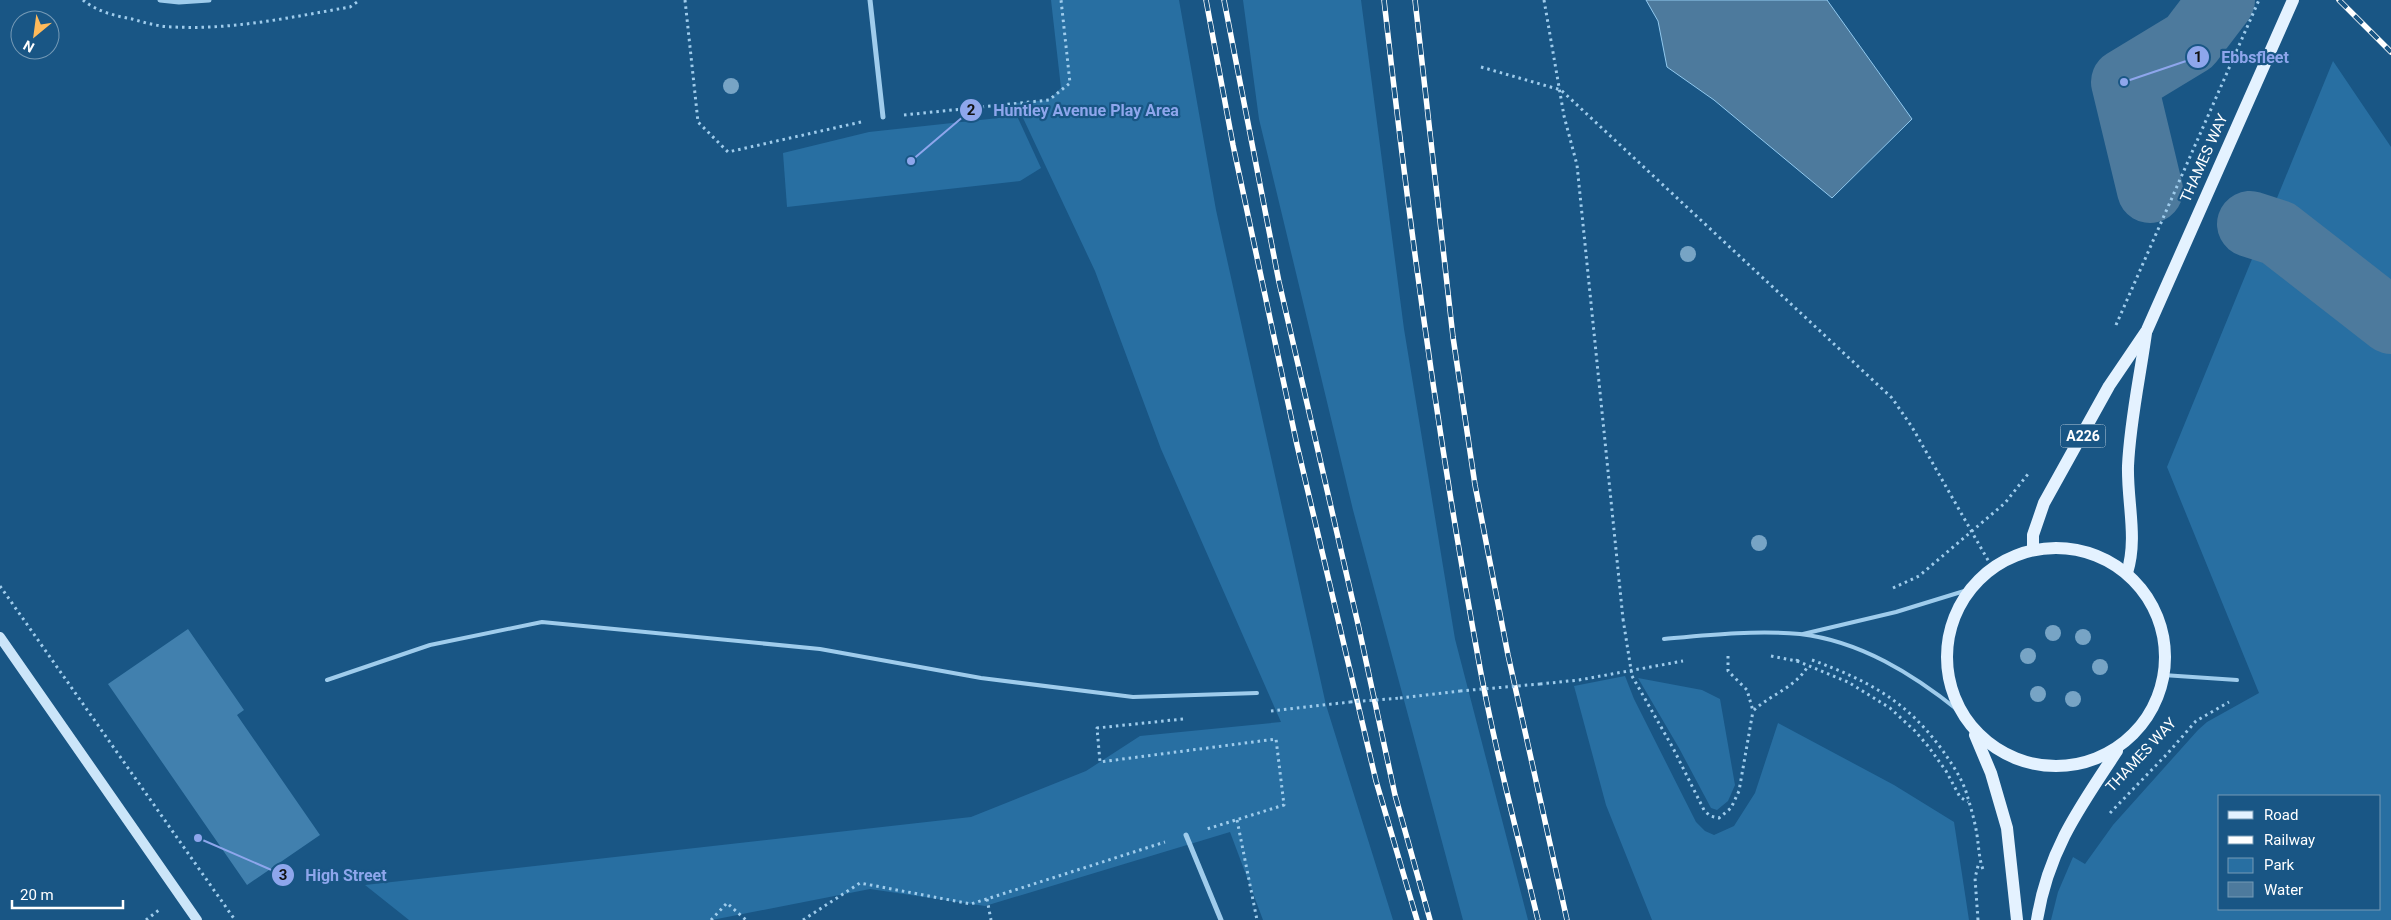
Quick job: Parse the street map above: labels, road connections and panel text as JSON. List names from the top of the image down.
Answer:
{
  "streets": {
    "main road": ["THAMES WAY", "A226"]
  },
  "places": ["Ebbsfleet", "Huntley Avenue Play Area", "High Street"],
  "legend": [
    "Road",
    "Railway",
    "Park",
    "Water"
  ],
  "scale_bar": "20 m",
  "north": "bottom left"
}
